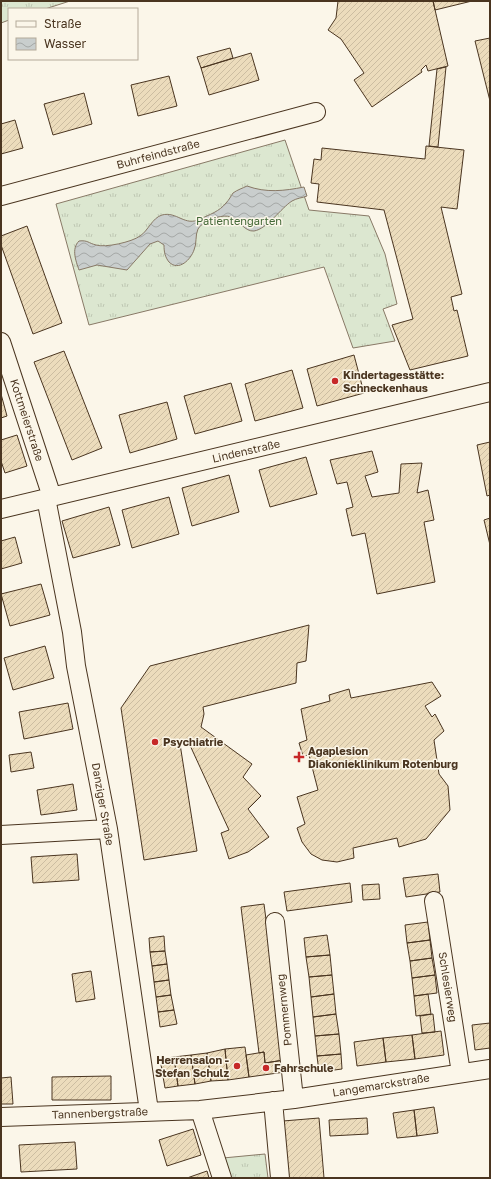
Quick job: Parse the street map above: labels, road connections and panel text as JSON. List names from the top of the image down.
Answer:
{
  "streets": {
    "street": [
      "Buhrfeindstraße",
      "Kottmeierstraße",
      "Lindenstraße",
      "Danziger Straße",
      "Schlesierweg",
      "Pommernweg",
      "Langemarckstraße",
      "Tannenbergstraße"
    ]
  },
  "crossings": [
    ["Kottmeierstraße", "Lindenstraße"],
    ["Kottmeierstraße", "Danziger Straße"],
    ["Lindenstraße", "Danziger Straße"],
    ["Danziger Straße", "Tannenbergstraße"],
    ["Schlesierweg", "Langemarckstraße"],
    ["Pommernweg", "Langemarckstraße"],
    ["Langemarckstraße", "Tannenbergstraße"]
  ],
  "parks": ["Patientengarten"],
  "places": {
    "other": [
      "Kindertagesstätte: Schneckenhaus",
      "Psychiatrie",
      "Herrensalon - Stefan Schulz",
      "Fahrschule"
    ],
    "health": ["Agaplesion Diakonieklinikum Rotenburg"]
  },
  "legend": ["Straße", "Wasser"]
}
